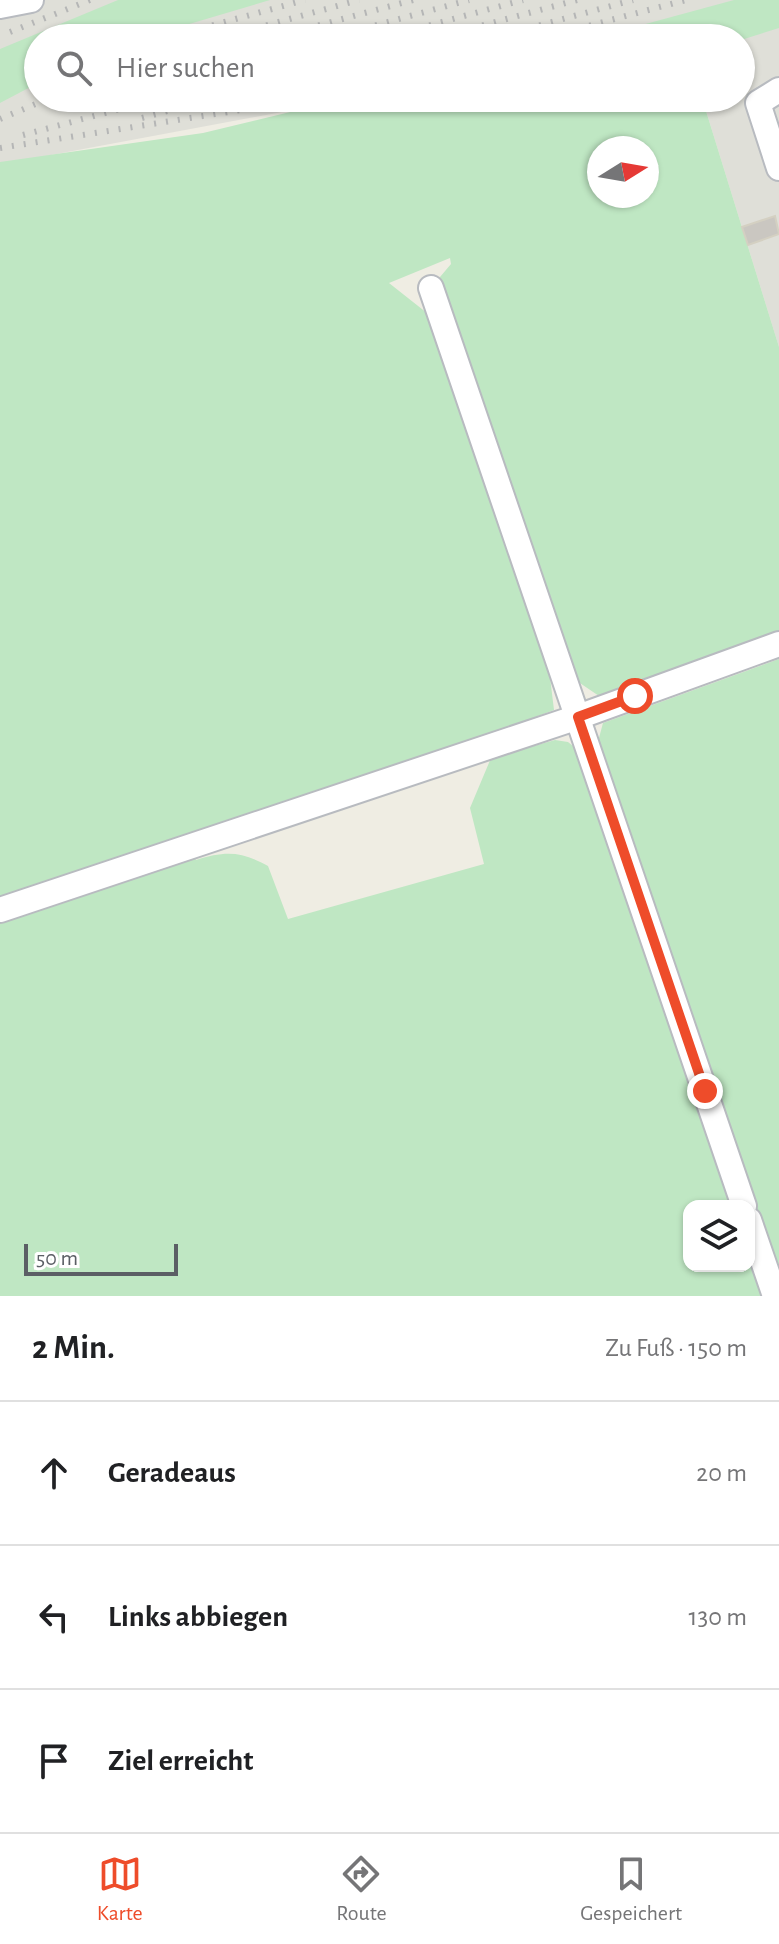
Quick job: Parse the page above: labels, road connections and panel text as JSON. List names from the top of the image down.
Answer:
{
  "scale_bar": "50 m",
  "north": "right",
  "page": {
    "search": "Hier suchen",
    "scale": "50 m",
    "heading": ["2 Min.", "Zu Fuß · 150 m"],
    "list": [
      ["Geradeaus", "20 m"],
      ["Links abbiegen", "130 m"],
      "Ziel erreicht"
    ],
    "nav": ["Karte", "Route", "Gespeichert"]
  }
}
